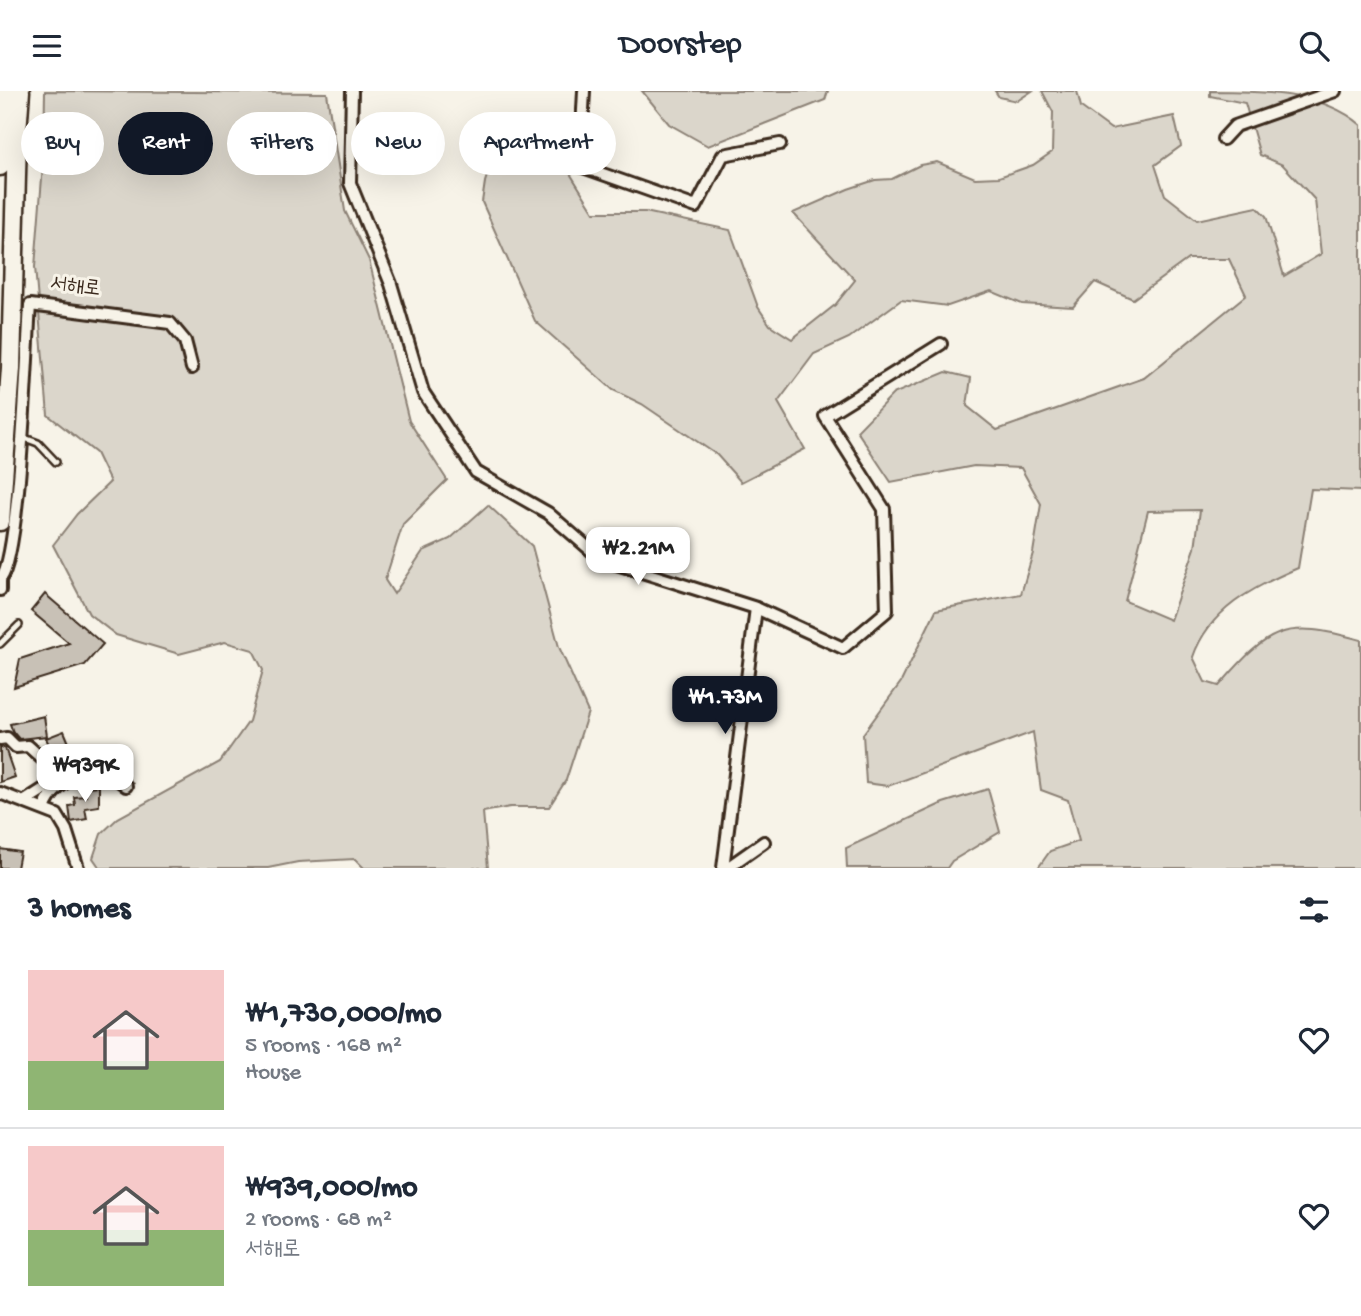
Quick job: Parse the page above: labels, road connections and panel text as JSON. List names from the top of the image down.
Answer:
{
  "streets": {
    "street": ["서해로"]
  },
  "page": {
    "header": "Doorstep",
    "chip": [
      "Buy",
      "Rent",
      "Filters",
      "New",
      "Apartment"
    ],
    "price": ["₩2.21M", "₩1.73M", "₩939K"],
    "heading": "3 homes",
    "list": [
      {
        "name": "₩1,730,000/mo",
        "note": "5 rooms · 168 m² · House"
      },
      {
        "name": "₩939,000/mo",
        "note": "2 rooms · 68 m² · 서해로"
      }
    ]
  }
}
